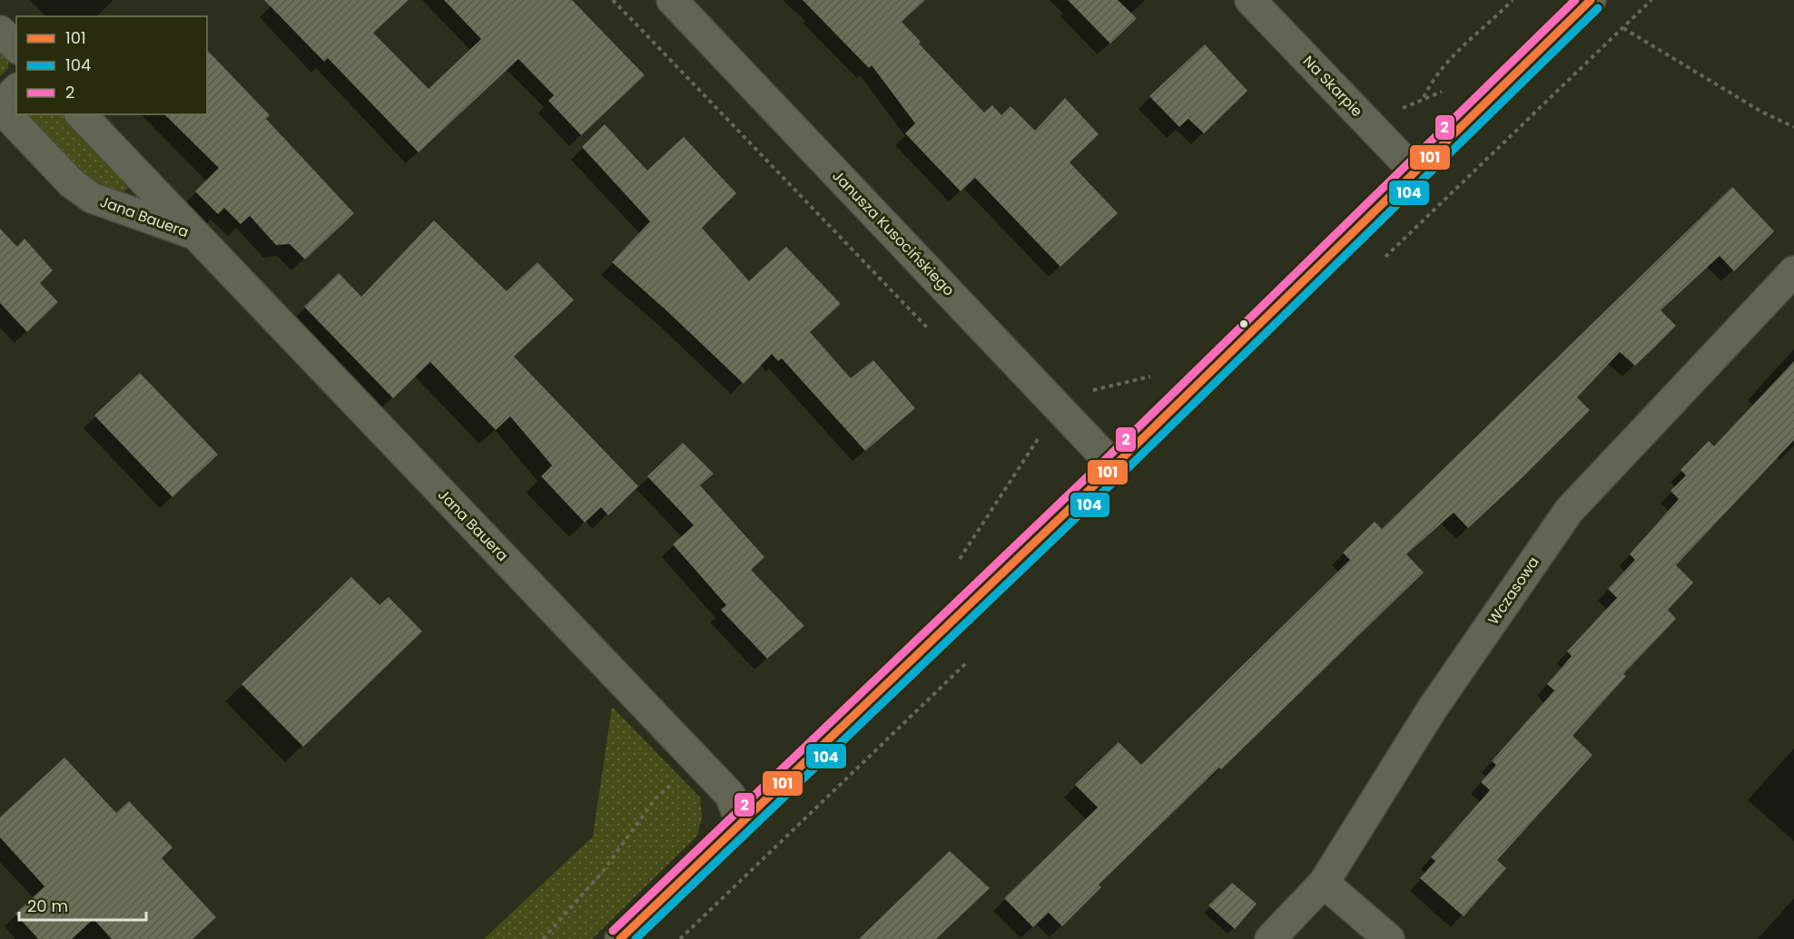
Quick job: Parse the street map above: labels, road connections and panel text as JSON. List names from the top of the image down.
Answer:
{
  "streets": {
    "street": [
      "Na Skarpie",
      "Jana Bauera",
      "Janusza Kusocińskiego",
      "Wczasowa"
    ]
  },
  "lines": ["transit line 101", "transit line 2", "transit line 104"],
  "legend": ["101", "104", "2"],
  "scale_bar": "20 m"
}
